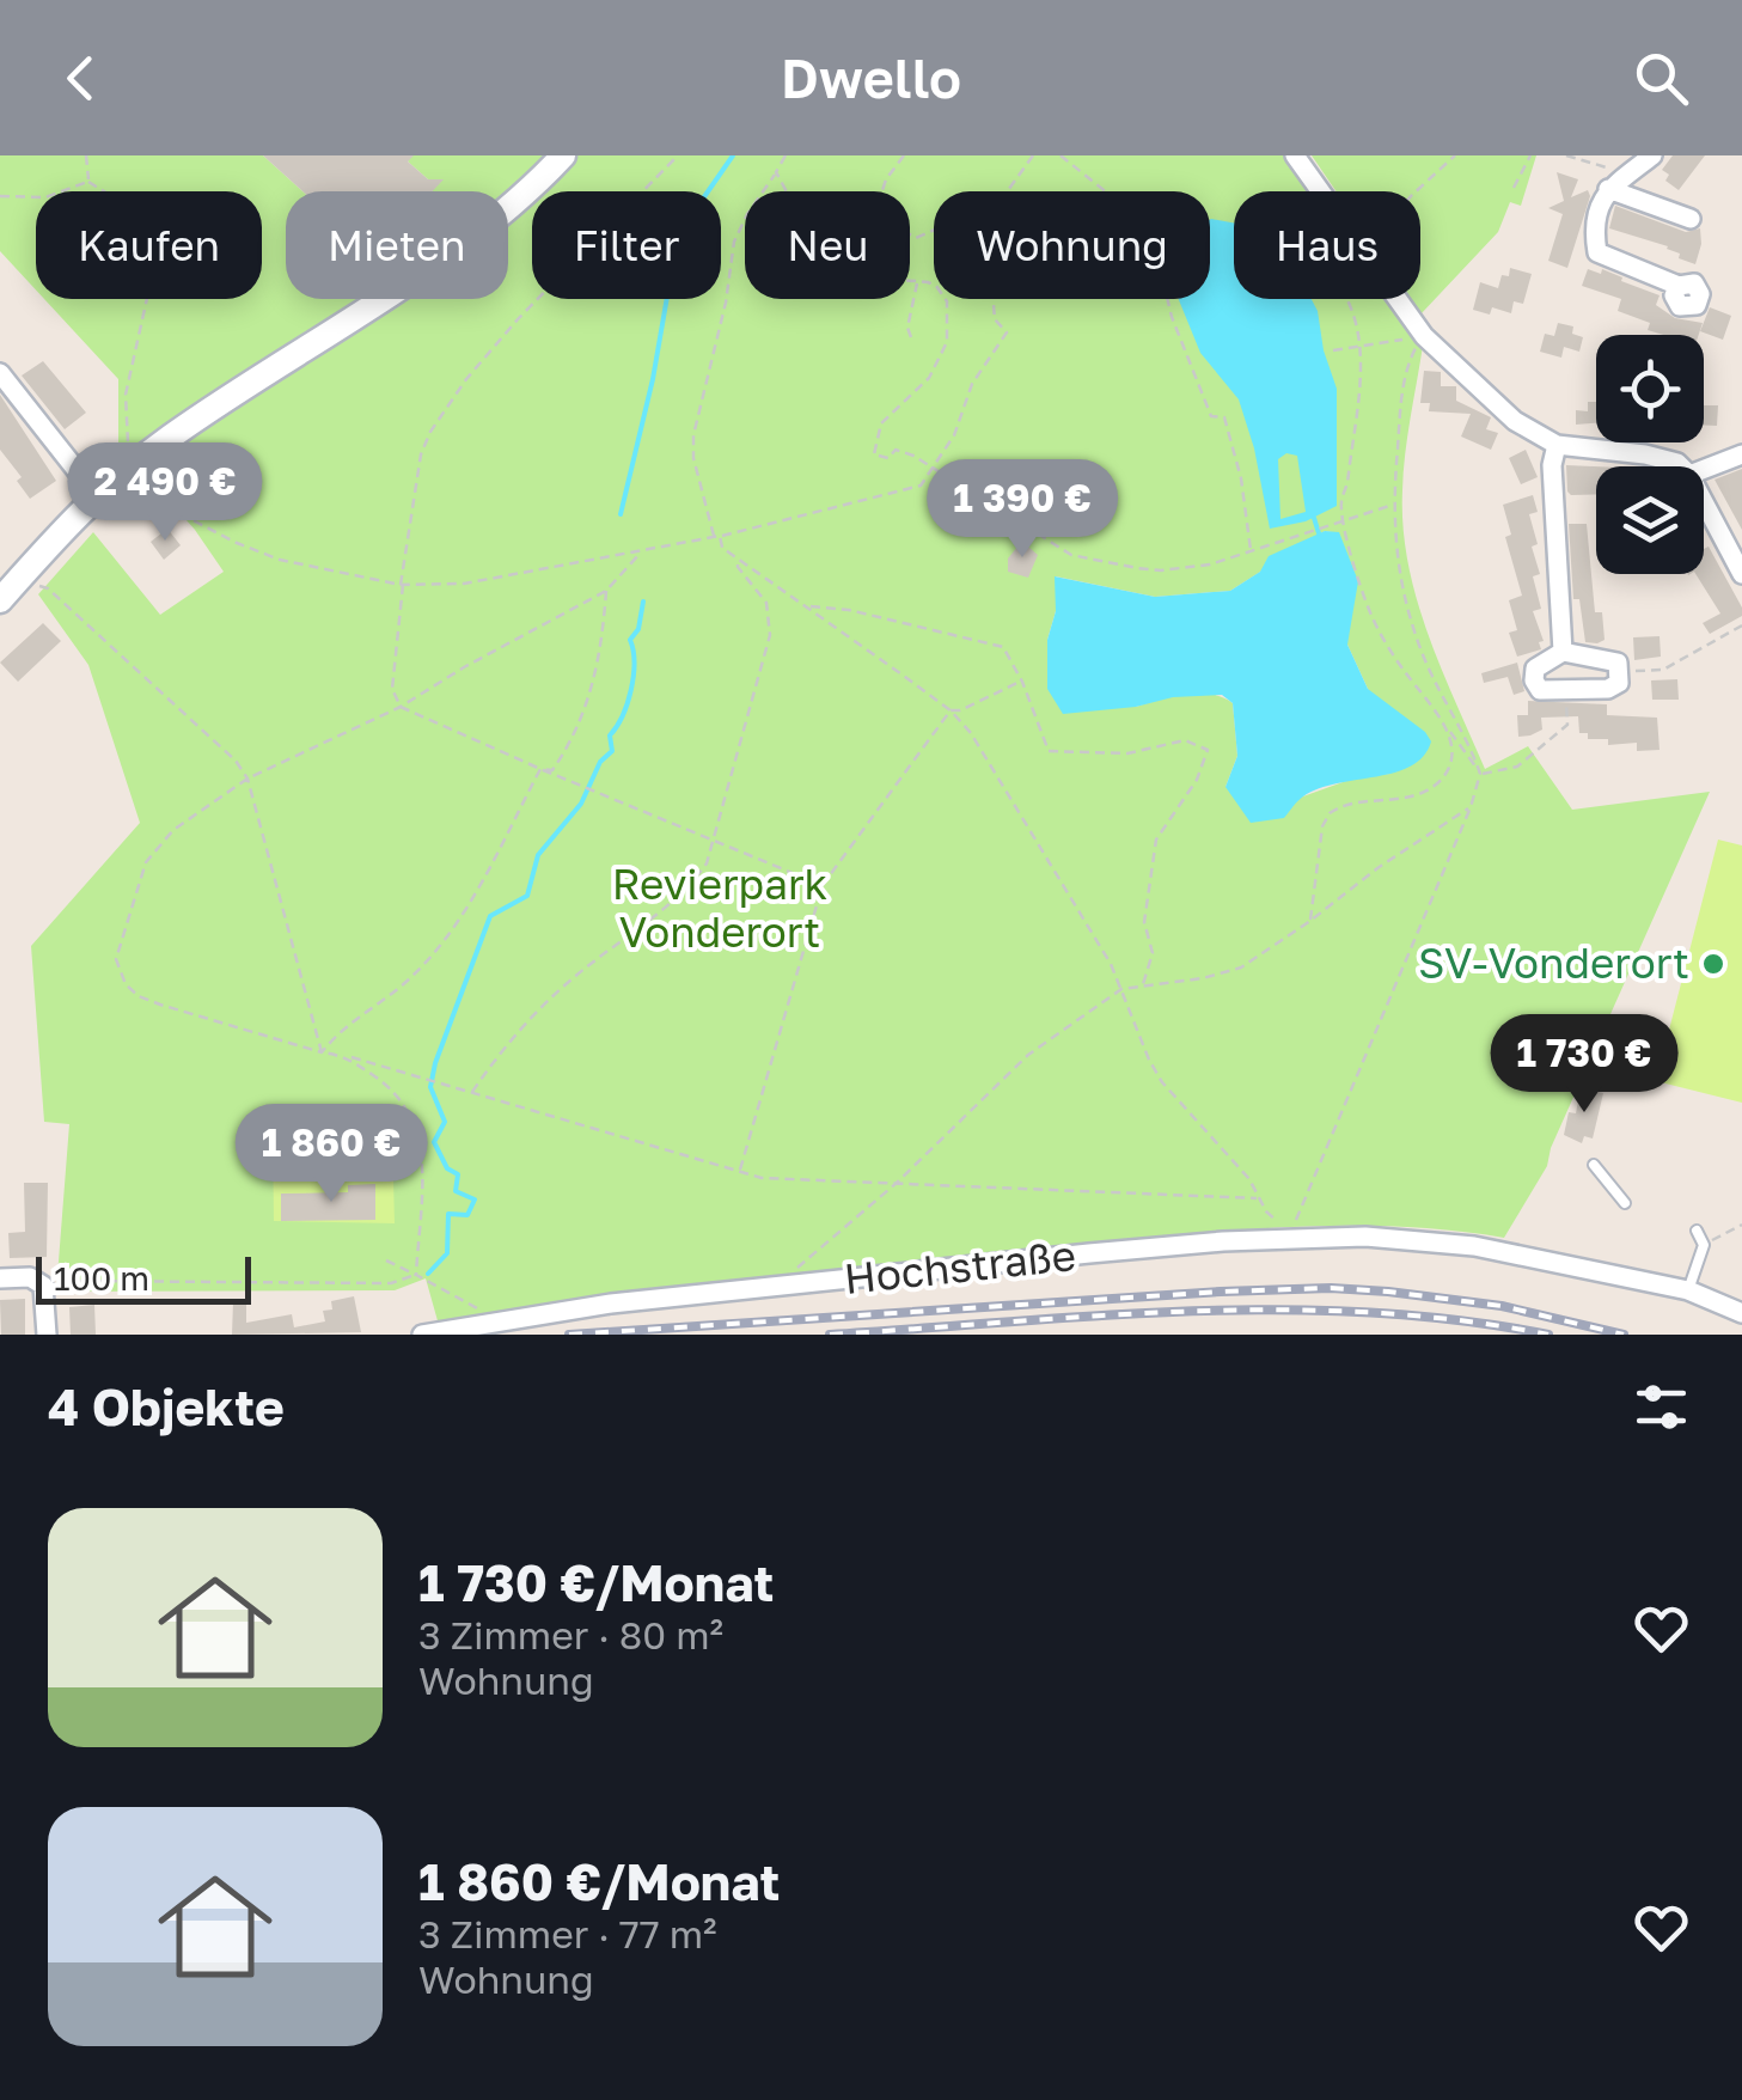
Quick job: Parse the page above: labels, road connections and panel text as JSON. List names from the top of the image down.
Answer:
{
  "streets": {
    "street": ["Hochstraße"]
  },
  "parks": ["Revierpark Vonderort"],
  "places": ["SV-Vonderort"],
  "scale_bar": "100 m",
  "page": {
    "header": "Dwello",
    "chip": [
      "Kaufen",
      "Mieten",
      "Filter",
      "Neu",
      "Wohnung",
      "Haus"
    ],
    "price": [
      "2 490 €",
      "1 390 €",
      "1 730 €",
      "1 860 €"
    ],
    "scale": "100 m",
    "heading": "4 Objekte",
    "list": [
      {
        "name": "1 730 €/Monat",
        "note": "3 Zimmer · 80 m² · Wohnung"
      },
      {
        "name": "1 860 €/Monat",
        "note": "3 Zimmer · 77 m² · Wohnung"
      }
    ]
  }
}
